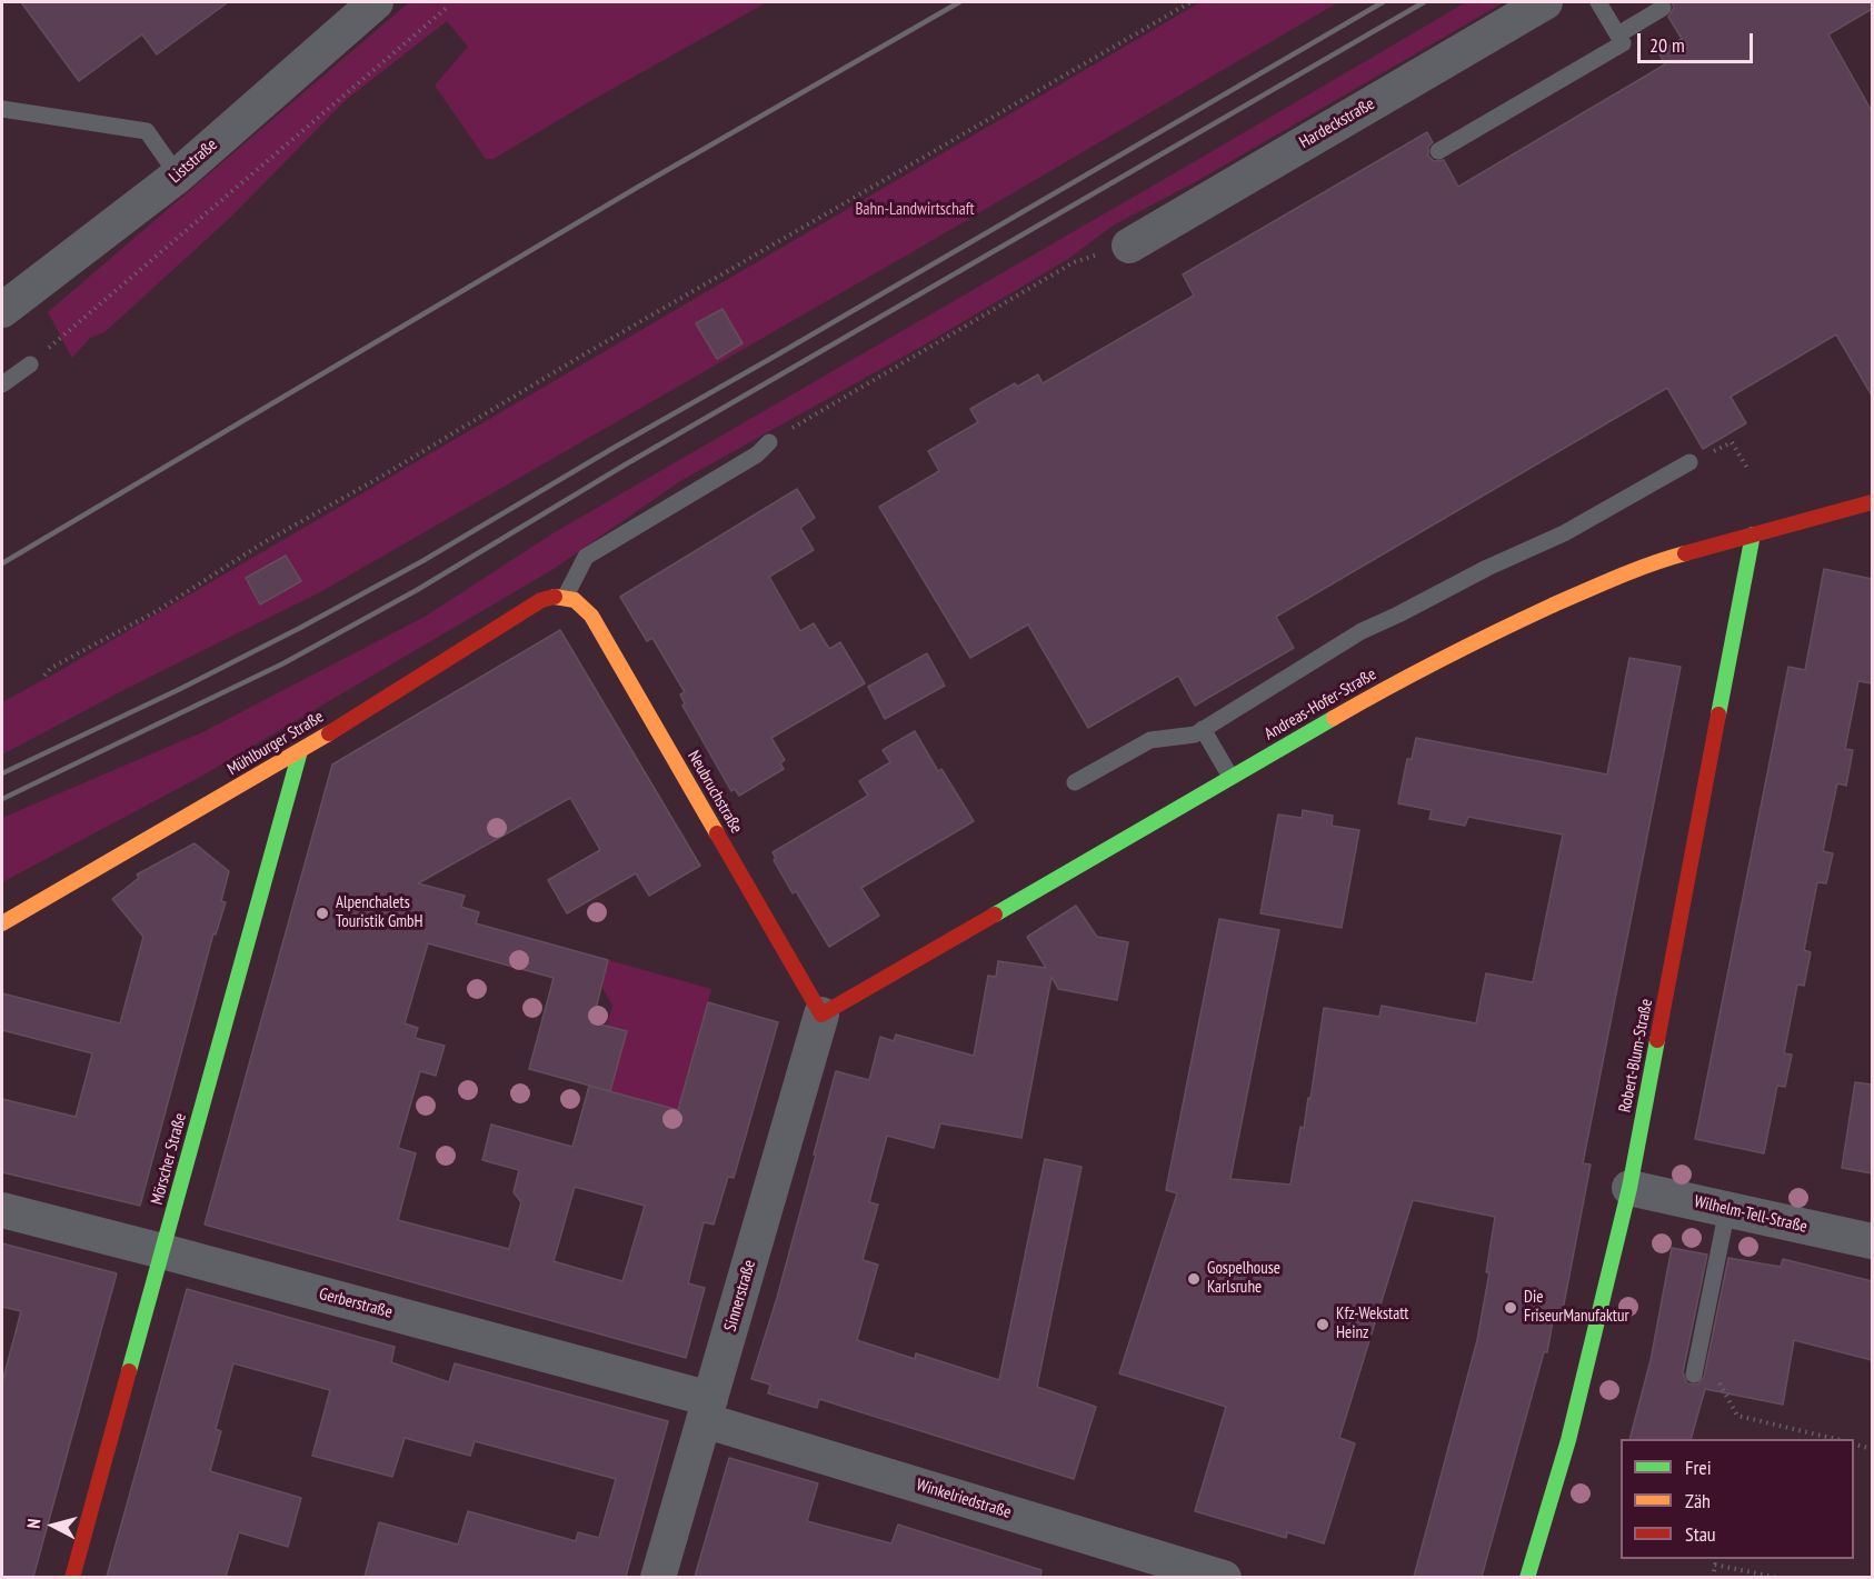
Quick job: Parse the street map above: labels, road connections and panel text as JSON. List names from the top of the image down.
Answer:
{
  "streets": {
    "street": [
      "Hardeckstraße",
      "Liststraße",
      "Andreas-Hofer-Straße",
      "Mühlburger Straße",
      "Neubruchstraße",
      "Robert-Blum-Straße",
      "Mörscher Straße",
      "Wilhelm-Tell-Straße",
      "Sinnerstraße",
      "Gerberstraße",
      "Winkelriedstraße"
    ]
  },
  "crossings": [
    ["Andreas-Hofer-Straße", "Neubruchstraße"],
    ["Andreas-Hofer-Straße", "Robert-Blum-Straße"],
    ["Andreas-Hofer-Straße", "Sinnerstraße"],
    ["Mühlburger Straße", "Neubruchstraße"],
    ["Mühlburger Straße", "Mörscher Straße"],
    ["Neubruchstraße", "Sinnerstraße"],
    ["Robert-Blum-Straße", "Wilhelm-Tell-Straße"],
    ["Mörscher Straße", "Gerberstraße"],
    ["Sinnerstraße", "Gerberstraße"],
    ["Sinnerstraße", "Winkelriedstraße"],
    ["Gerberstraße", "Winkelriedstraße"]
  ],
  "parks": ["Bahn-Landwirtschaft"],
  "places": [
    "Alpenchalets Touristik GmbH",
    "Gospelhouse Karlsruhe",
    "Die FriseurManufaktur",
    "Kfz-Wekstatt Heinz"
  ],
  "legend": ["Frei", "Zäh", "Stau"],
  "scale_bar": "20 m",
  "north": "left"
}
